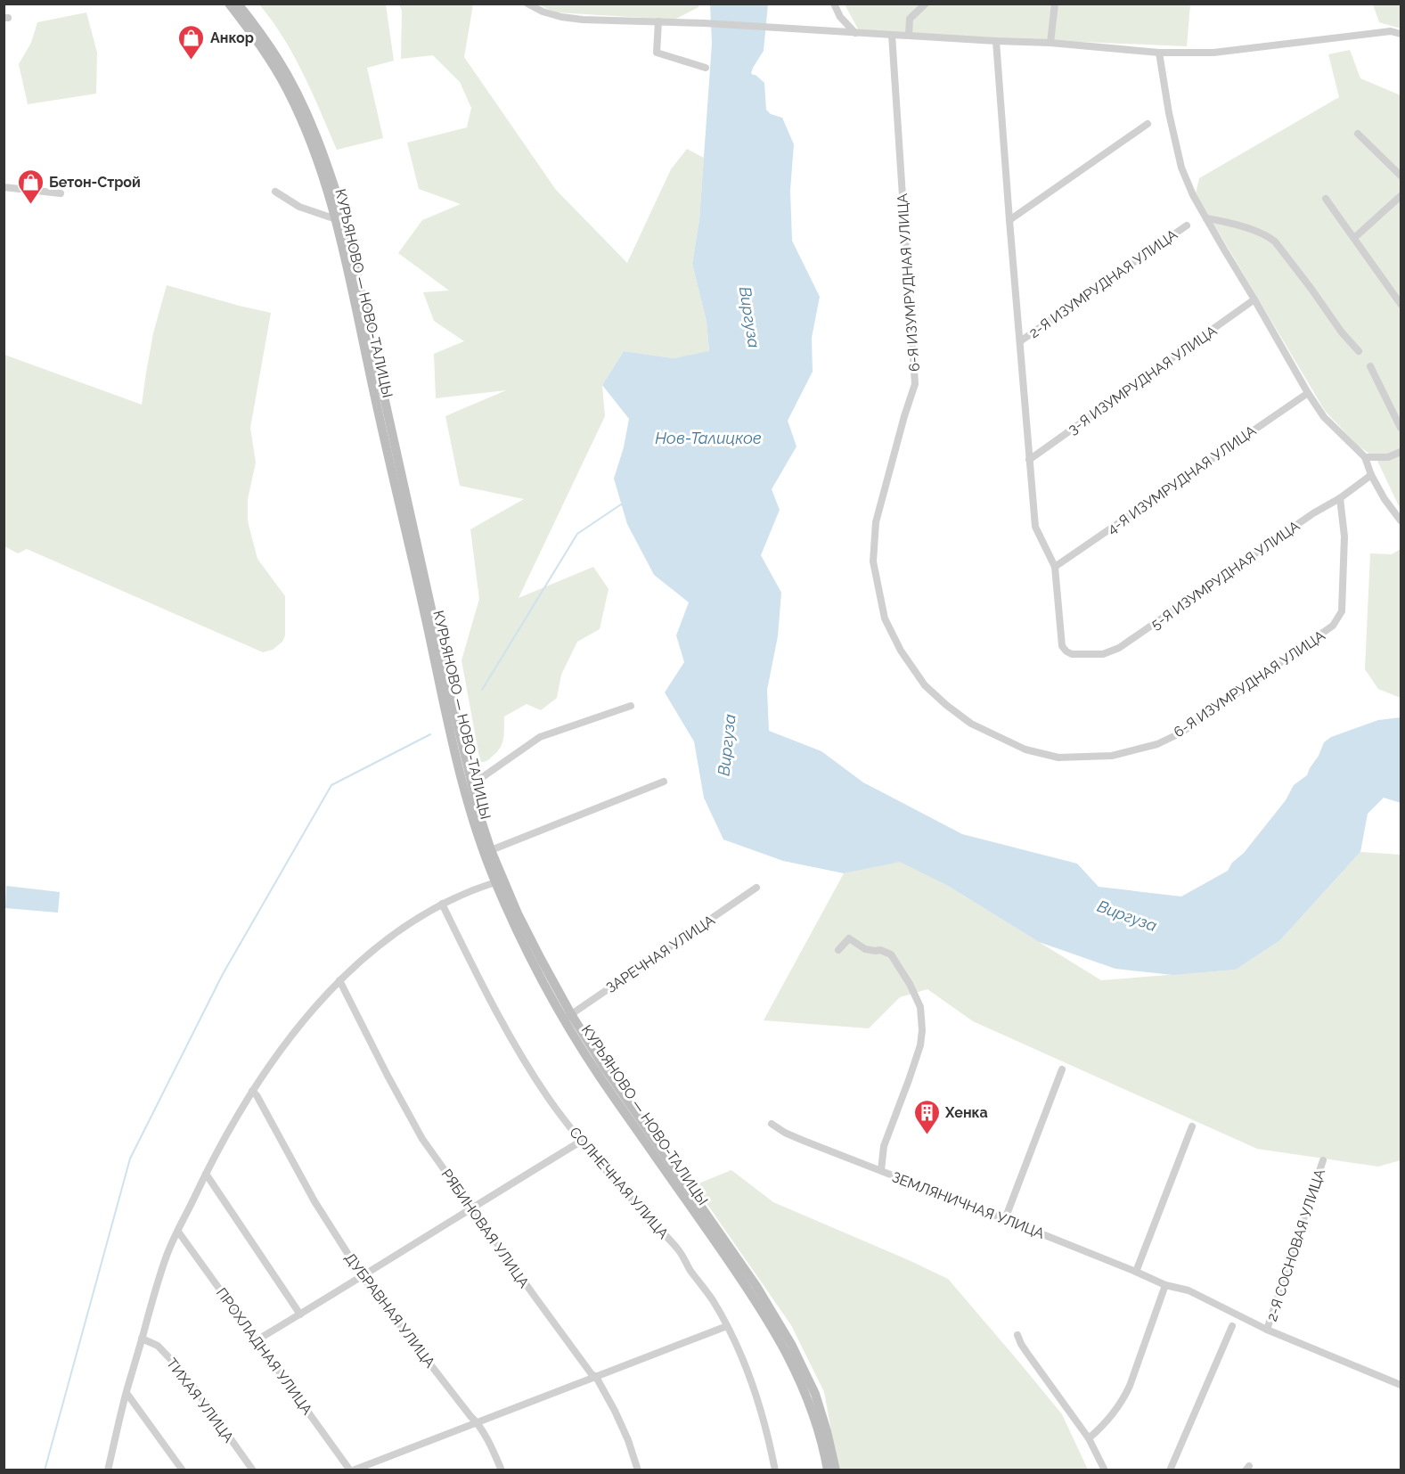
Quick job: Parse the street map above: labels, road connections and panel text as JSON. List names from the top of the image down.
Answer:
{
  "streets": {
    "main road": ["КУРЬЯНОВО — НОВО-ТАЛИЦЫ"],
    "street": [
      "6-Я ИЗУМРУДНАЯ УЛИЦА",
      "2-Я ИЗУМРУДНАЯ УЛИЦА",
      "3-Я ИЗУМРУДНАЯ УЛИЦА",
      "4-Я ИЗУМРУДНАЯ УЛИЦА",
      "5-Я ИЗУМРУДНАЯ УЛИЦА",
      "ЗАРЕЧНАЯ УЛИЦА",
      "СОЛНЕЧНАЯ УЛИЦА",
      "ЗЕМЛЯНИЧНАЯ УЛИЦА",
      "РЯБИНОВАЯ УЛИЦА",
      "2-Я СОСНОВАЯ УЛИЦА",
      "ДУБРАВНАЯ УЛИЦА",
      "ПРОХЛАДНАЯ УЛИЦА",
      "ТИХАЯ УЛИЦА"
    ]
  },
  "crossings": [
    ["6-Я ИЗУМРУДНАЯ УЛИЦА", "5-Я ИЗУМРУДНАЯ УЛИЦА"],
    ["КУРЬЯНОВО — НОВО-ТАЛИЦЫ", "ЗАРЕЧНАЯ УЛИЦА"],
    ["4-Я ИЗУМРУДНАЯ УЛИЦА", "5-Я ИЗУМРУДНАЯ УЛИЦА"],
    ["ЗЕМЛЯНИЧНАЯ УЛИЦА", "2-Я СОСНОВАЯ УЛИЦА"]
  ],
  "water": ["Виргуза", "Нов-Талицкое"],
  "places": {
    "shop": ["Анкор", "Бетон-Строй"],
    "building": ["Хенка"]
  }
}
